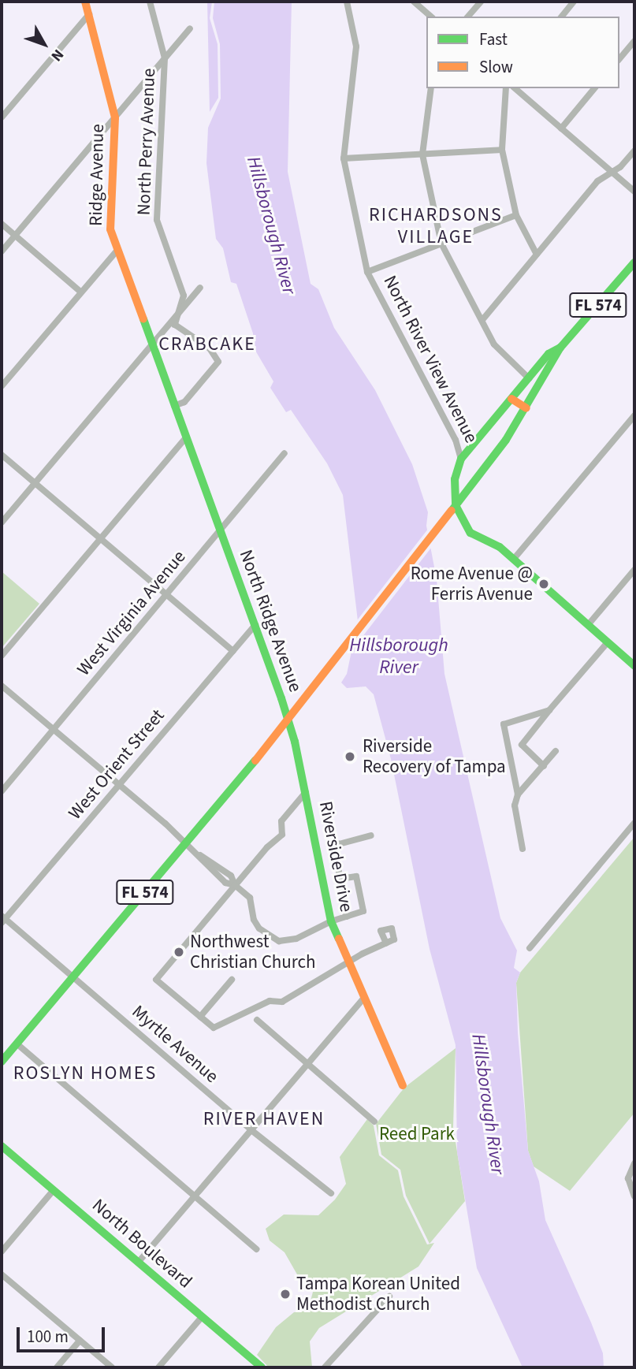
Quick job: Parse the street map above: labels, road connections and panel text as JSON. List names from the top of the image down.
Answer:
{
  "streets": {
    "street": [
      "North Perry Avenue",
      "Ridge Avenue",
      "FL 574",
      "North River View Avenue",
      "West Virginia Avenue",
      "North Ridge Avenue",
      "West Orient Street",
      "Riverside Drive",
      "Myrtle Avenue",
      "North Boulevard"
    ]
  },
  "crossings": [
    ["Ridge Avenue", "West Virginia Avenue"],
    ["Ridge Avenue", "North Ridge Avenue"],
    ["FL 574", "North Ridge Avenue"],
    ["FL 574", "Riverside Drive"],
    ["FL 574", "Myrtle Avenue"],
    ["West Virginia Avenue", "North Ridge Avenue"],
    ["North Ridge Avenue", "West Orient Street"],
    ["North Ridge Avenue", "Riverside Drive"],
    ["West Orient Street", "Myrtle Avenue"]
  ],
  "districts": [
    "RICHARDSONS VILLAGE",
    "CRABCAKE",
    "ROSLYN HOMES",
    "RIVER HAVEN"
  ],
  "water": ["Hillsborough River"],
  "parks": ["Reed Park"],
  "places": [
    "Rome Avenue @ Ferris Avenue",
    "Riverside Recovery of Tampa",
    "Northwest Christian Church",
    "Tampa Korean United Methodist Church"
  ],
  "legend": ["Fast", "Slow"],
  "scale_bar": "100 m",
  "north": "bottom right"
}
